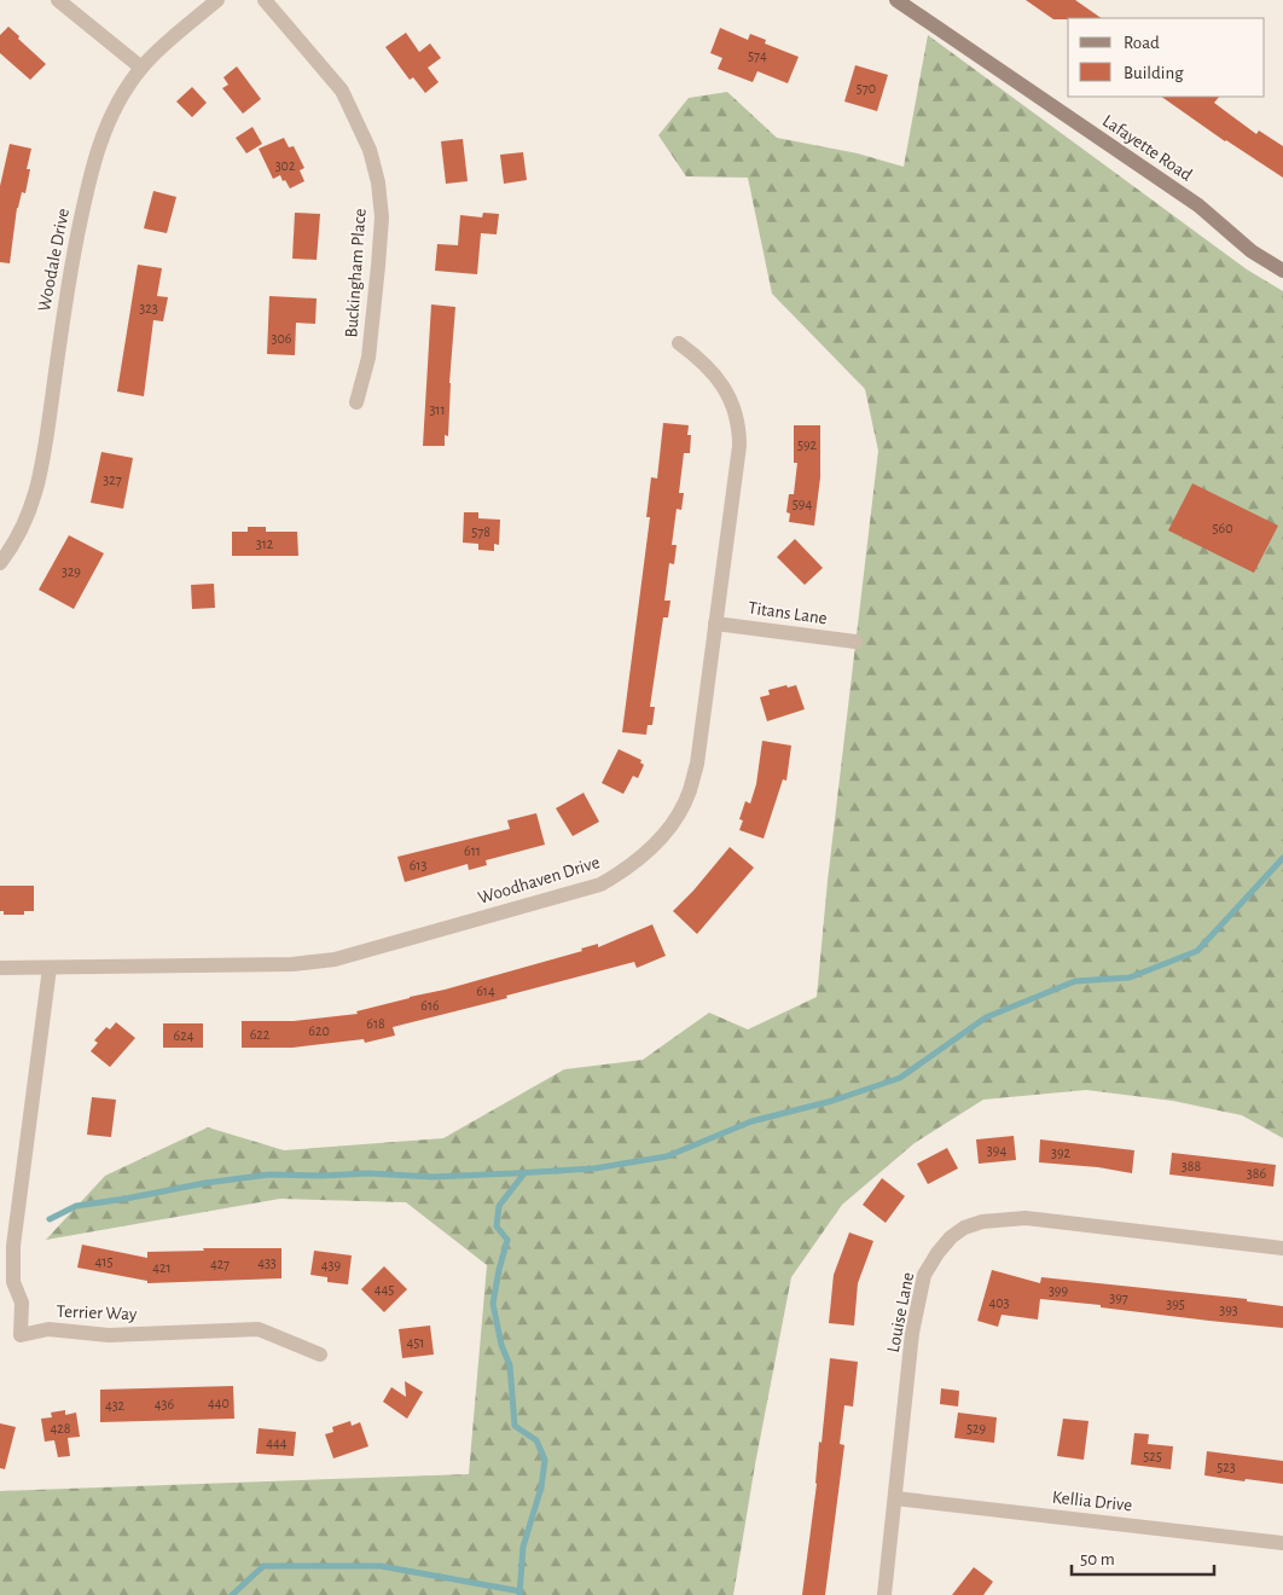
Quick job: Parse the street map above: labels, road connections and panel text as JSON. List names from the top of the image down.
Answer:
{
  "streets": {
    "main road": ["Lafayette Road"],
    "street": [
      "Woodale Drive",
      "Buckingham Place",
      "Titans Lane",
      "Woodhaven Drive",
      "Terrier Way",
      "Louise Lane",
      "Kellia Drive"
    ]
  },
  "crossings": [
    ["Titans Lane", "Woodhaven Drive"],
    ["Woodhaven Drive", "Terrier Way"],
    ["Louise Lane", "Kellia Drive"]
  ],
  "house_numbers": [
    "574",
    "570",
    "302",
    "323",
    "306",
    "311",
    "592",
    "327",
    "594",
    "560",
    "578",
    "312",
    "329",
    "611",
    "613",
    "614",
    "616",
    "618",
    "620",
    "622",
    "624",
    "394",
    "392",
    "388",
    "386",
    "415",
    "433",
    "427",
    "439",
    "421",
    "445",
    "399",
    "397",
    "403",
    "395",
    "393",
    "451",
    "440",
    "436",
    "432",
    "428",
    "529",
    "444",
    "525",
    "523"
  ],
  "legend": ["Road", "Building"],
  "scale_bar": "50 m"
}
